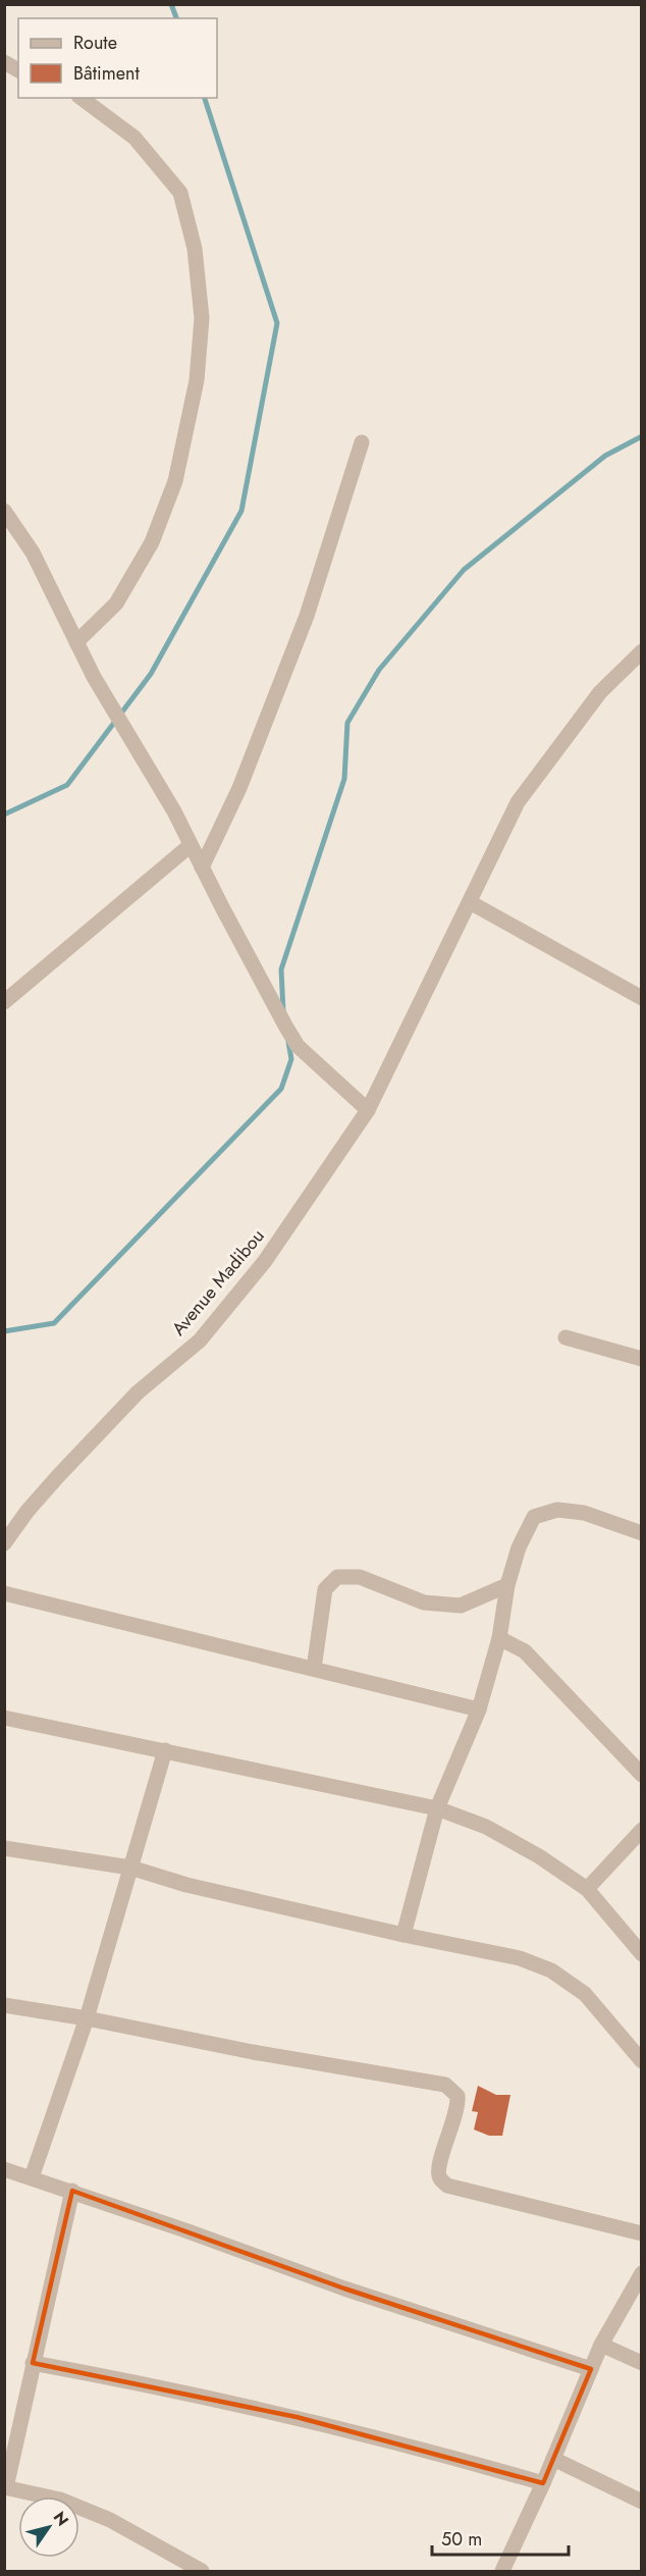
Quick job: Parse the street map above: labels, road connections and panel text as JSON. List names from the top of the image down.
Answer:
{
  "streets": {
    "street": ["Avenue Madibou"]
  },
  "legend": ["Route", "Bâtiment"],
  "scale_bar": "50 m",
  "north": "top right"
}
